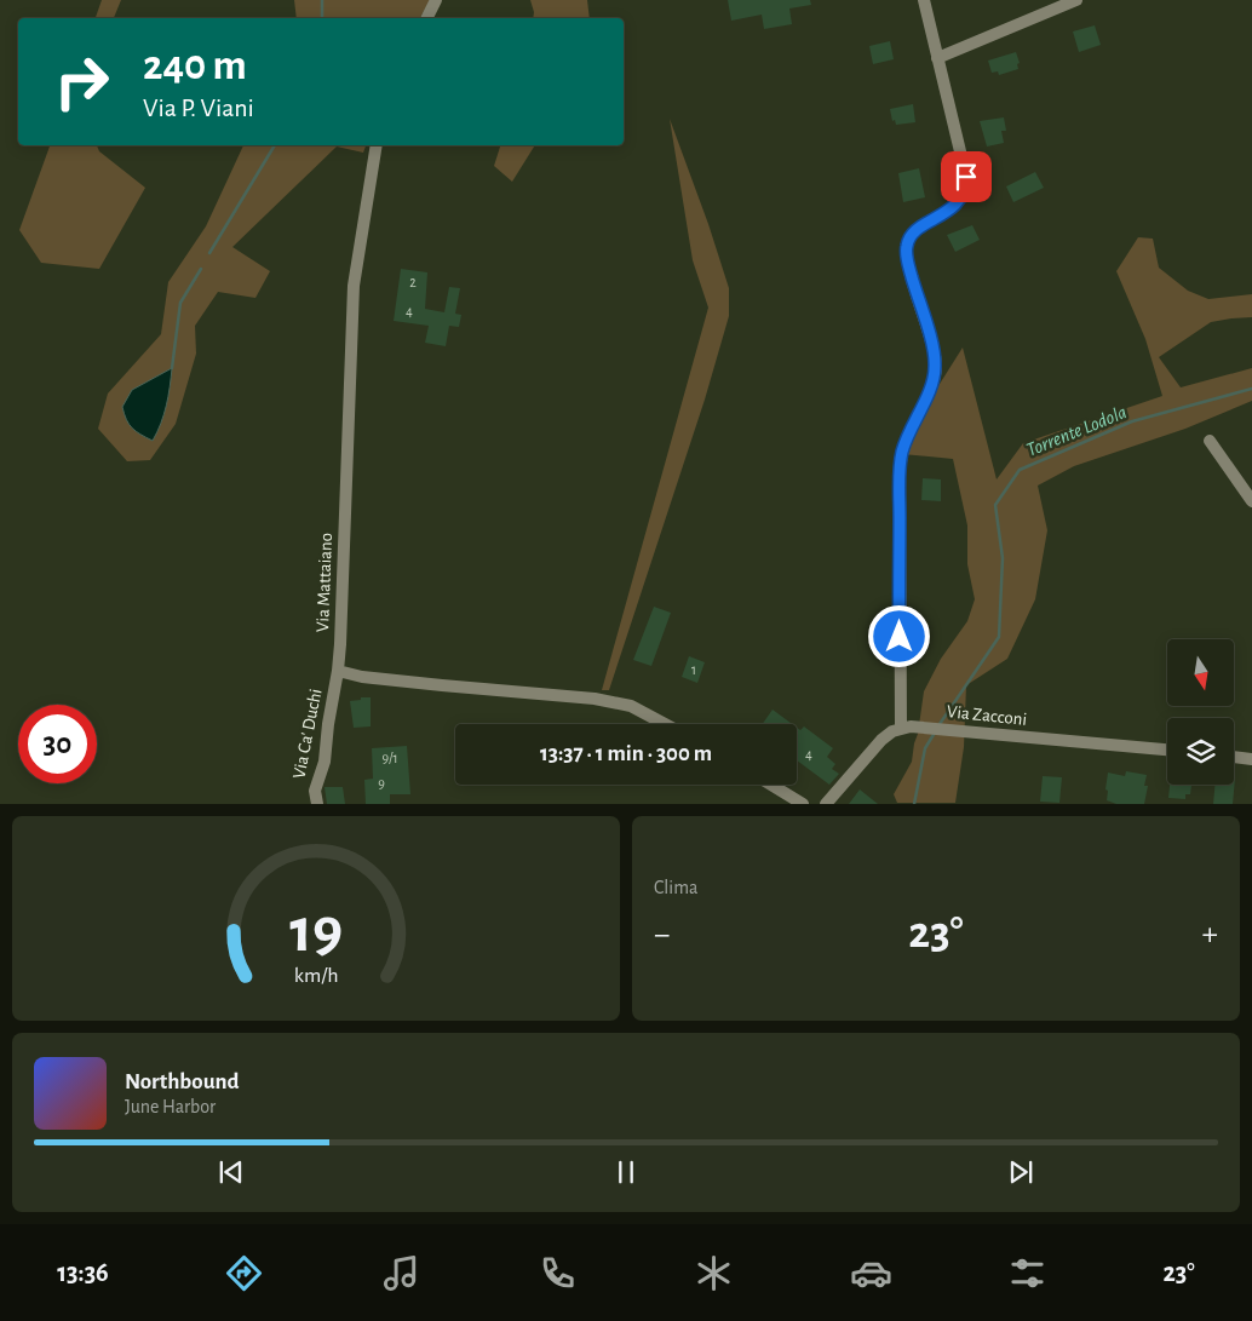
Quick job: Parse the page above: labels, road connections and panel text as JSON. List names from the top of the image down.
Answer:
{
  "streets": {
    "street": ["Via Mattaiano", "Via Zacconi", "Via Ca' Duchi"]
  },
  "crossings": [
    ["Via Mattaiano", "Via Ca' Duchi"]
  ],
  "water": ["Torrente Lodola"],
  "house_numbers": [
    "2",
    "4",
    "1",
    "4",
    "9/1",
    "9"
  ],
  "north": "bottom",
  "page": {
    "turn": ["240 m", "Via P. Viani"],
    "limit": "30",
    "trip": "13:37 · 1 min · 300 m",
    "tile": "Clima",
    "heat": ["−", "23°", "+"],
    "song": ["Northbound", "June Harbor"],
    "tabs": ["13:36", "23°"],
    "gauge": ["19", "km/h"]
  }
}
